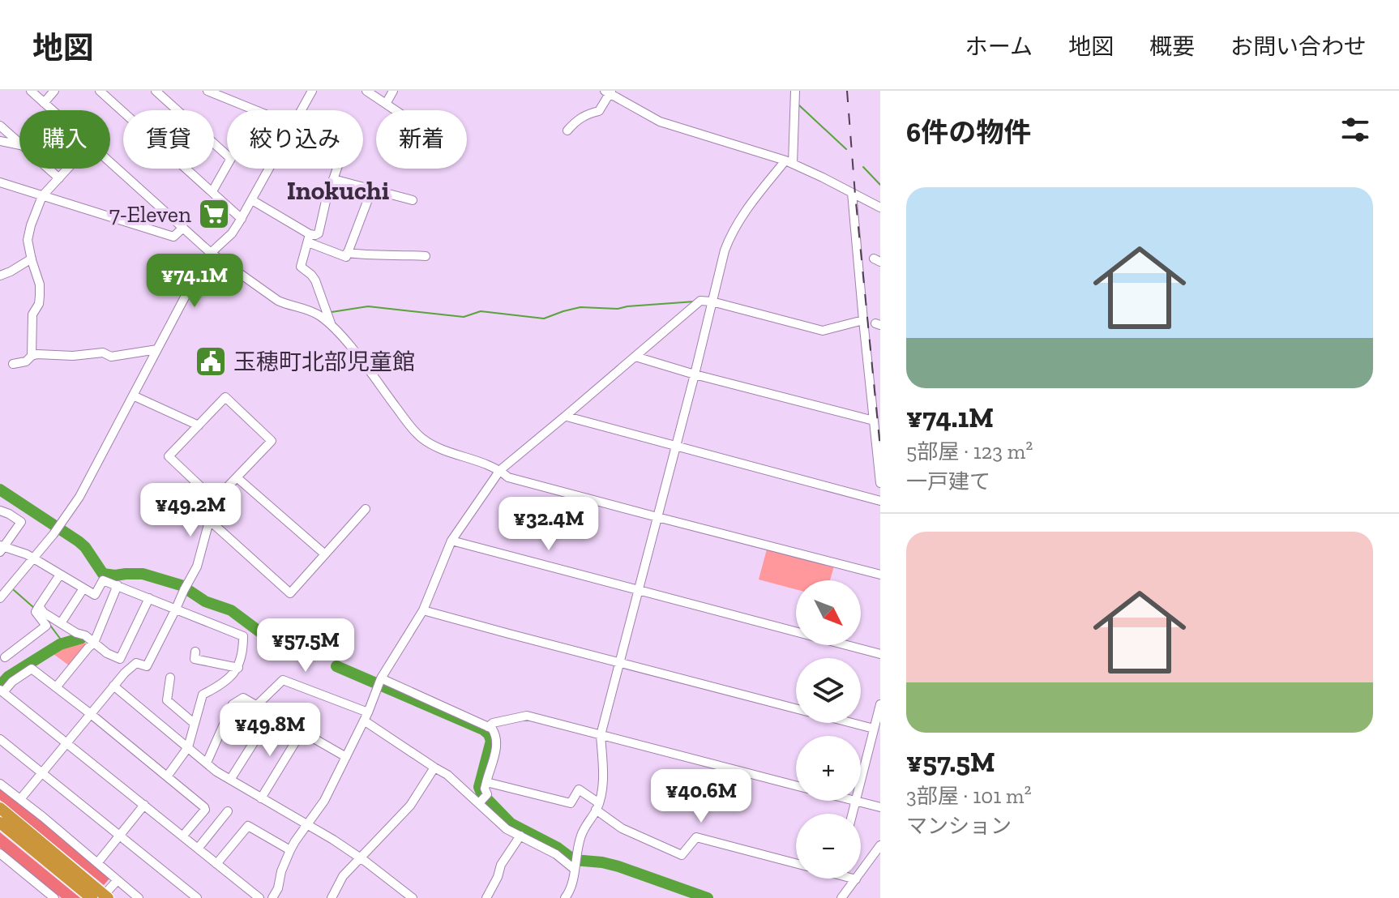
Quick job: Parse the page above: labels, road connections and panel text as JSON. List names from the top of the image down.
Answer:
{
  "districts": ["Inokuchi"],
  "places": {
    "supermarket": ["7-Eleven"],
    "public building": ["玉穂町北部児童館"]
  },
  "north": "bottom right",
  "page": {
    "header": "地図",
    "nav": [
      "ホーム",
      "地図",
      "概要",
      "お問い合わせ"
    ],
    "heading": "6件の物件",
    "chip": [
      "購入",
      "賃貸",
      "絞り込み",
      "新着"
    ],
    "list": [
      {
        "name": "¥74.1M",
        "note": "5部屋 · 123 m² · 一戸建て"
      },
      {
        "name": "¥57.5M",
        "note": "3部屋 · 101 m² · マンション"
      }
    ],
    "price": [
      "¥74.1M",
      "¥49.2M",
      "¥32.4M",
      "¥57.5M",
      "¥49.8M",
      "¥40.6M"
    ],
    "map_buttons": ["+", "−"]
  }
}
